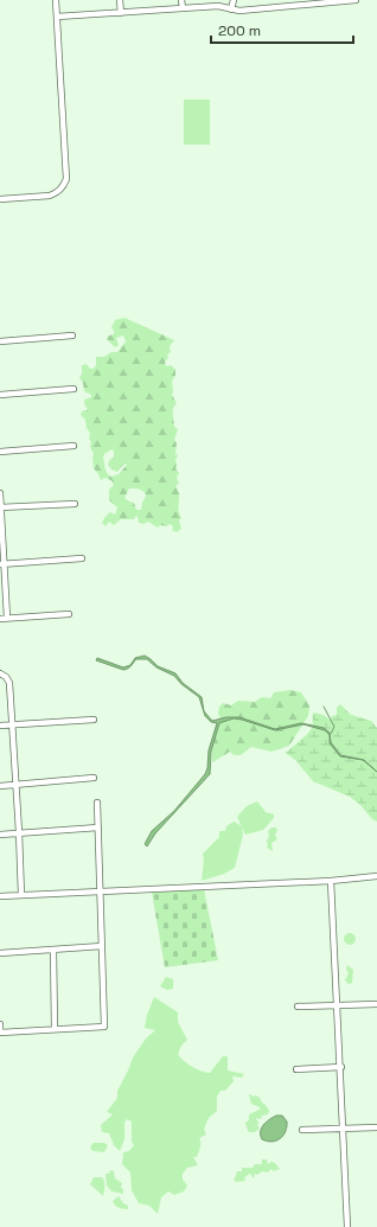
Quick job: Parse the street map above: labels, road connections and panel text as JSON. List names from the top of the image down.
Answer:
{
  "scale_bar": "200 m"
}
